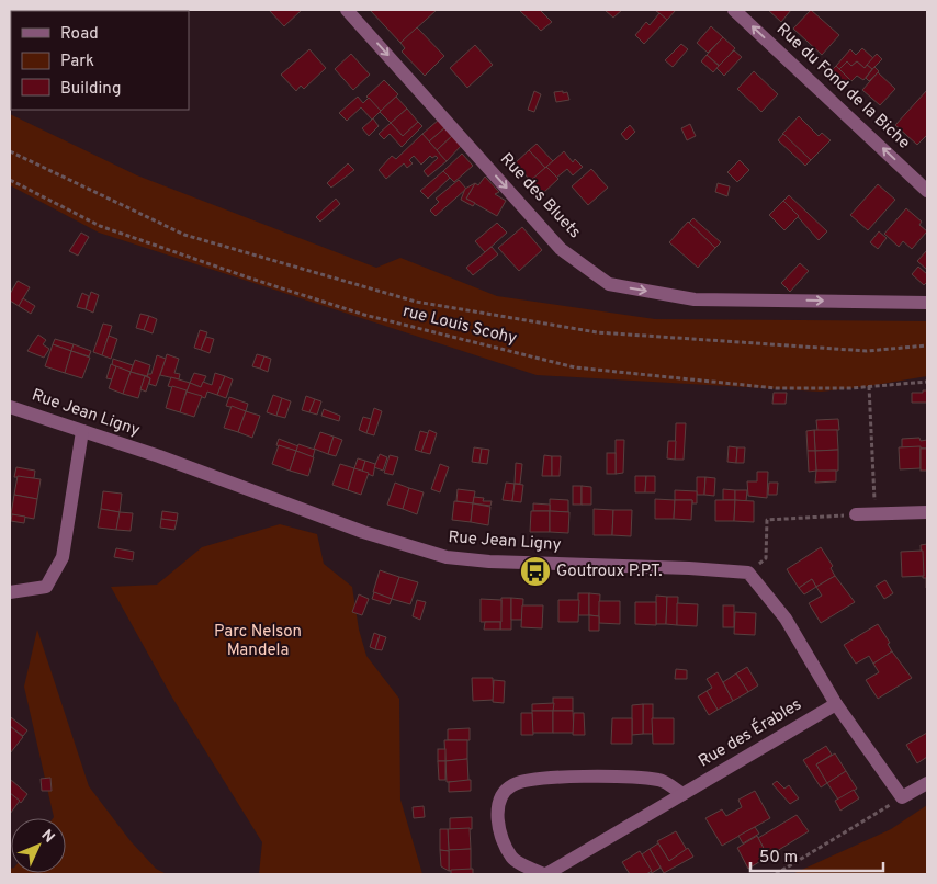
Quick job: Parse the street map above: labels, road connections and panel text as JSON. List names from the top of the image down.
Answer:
{
  "streets": {
    "street": [
      "Rue du Fond de la Biche",
      "Rue des Bluets",
      "Rue Jean Ligny",
      "Rue des Érables"
    ],
    "path": ["rue Louis Scohy"]
  },
  "one_way": ["Rue du Fond de la Biche", "Rue des Bluets"],
  "parks": ["Parc Nelson Mandela"],
  "places": {
    "bus stop": ["Goutroux P.P.T."]
  },
  "legend": ["Road", "Park", "Building"],
  "scale_bar": "50 m",
  "north": "top right"
}
